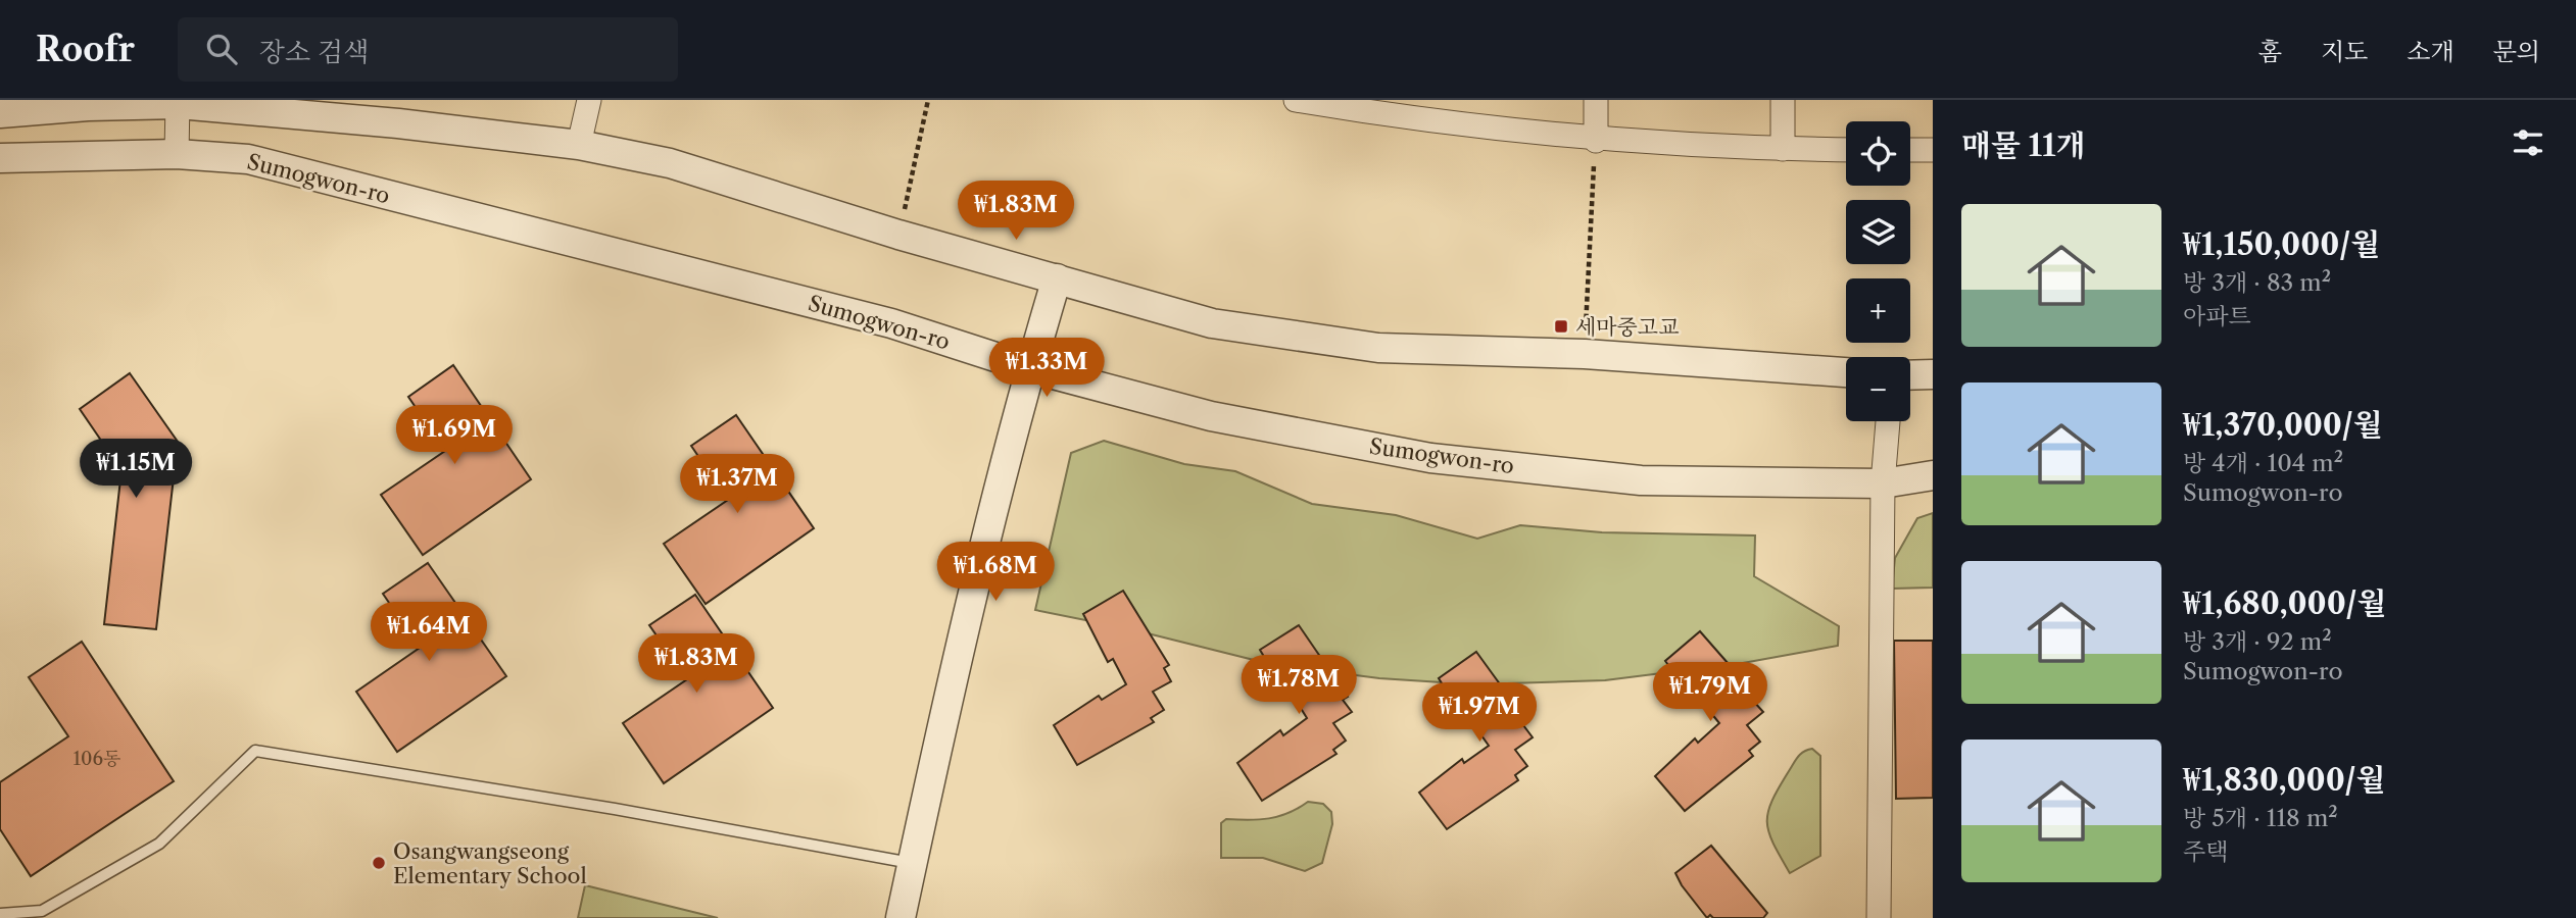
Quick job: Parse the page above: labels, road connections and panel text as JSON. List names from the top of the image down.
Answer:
{
  "streets": {
    "street": ["Sumogwon-ro"]
  },
  "places": {
    "transit": ["세마중고교"],
    "other": ["Osangwangseong Elementary School"]
  },
  "house_numbers": ["106동"],
  "page": {
    "header": "Roofr",
    "search": "장소 검색",
    "nav": [
      "홈",
      "지도",
      "소개",
      "문의"
    ],
    "heading": "매물 11개",
    "map_buttons": ["+", "−"],
    "price": [
      "₩1.83M",
      "₩1.33M",
      "₩1.69M",
      "₩1.15M",
      "₩1.37M",
      "₩1.68M",
      "₩1.64M",
      "₩1.83M",
      "₩1.78M",
      "₩1.79M",
      "₩1.97M"
    ],
    "list": [
      {
        "name": "₩1,150,000/월",
        "note": "방 3개 · 83 m² · 아파트"
      },
      {
        "name": "₩1,370,000/월",
        "note": "방 4개 · 104 m² · Sumogwon-ro"
      },
      {
        "name": "₩1,680,000/월",
        "note": "방 3개 · 92 m² · Sumogwon-ro"
      },
      {
        "name": "₩1,830,000/월",
        "note": "방 5개 · 118 m² · 주택"
      }
    ]
  }
}
